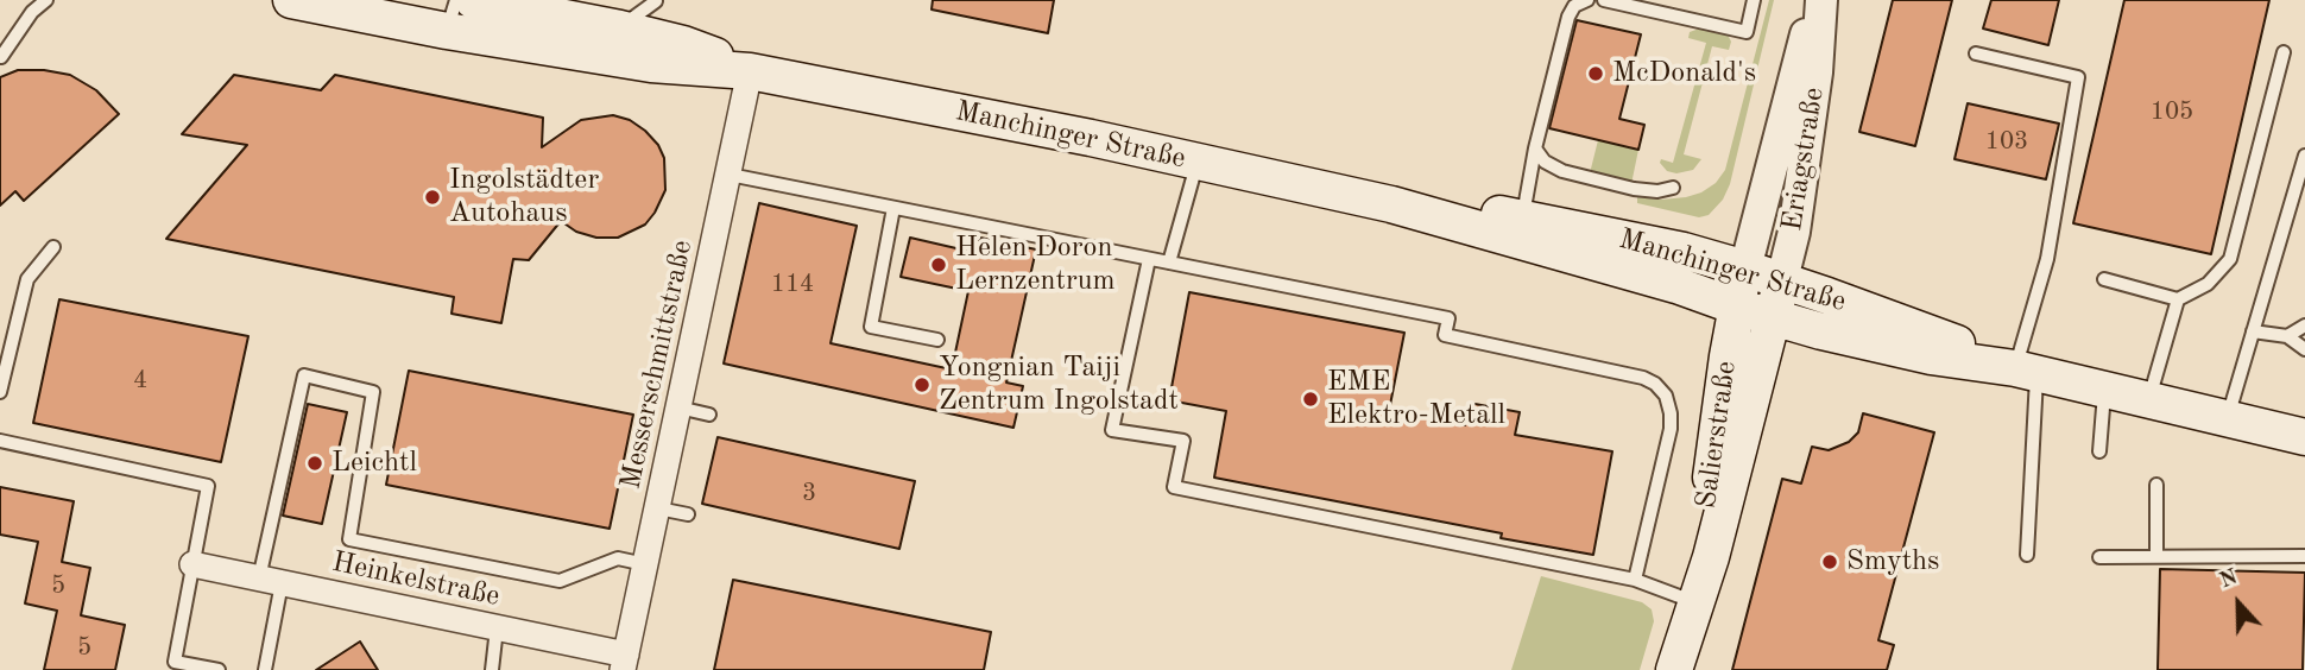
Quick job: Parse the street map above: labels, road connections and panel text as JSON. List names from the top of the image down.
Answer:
{
  "streets": {
    "main road": ["Manchinger Straße", "Eriagstraße", "Salierstraße"],
    "street": ["Messerschmittstraße", "Heinkelstraße"]
  },
  "crossings": [
    ["Manchinger Straße", "Eriagstraße"],
    ["Manchinger Straße", "Messerschmittstraße"],
    ["Manchinger Straße", "Salierstraße"],
    ["Eriagstraße", "Salierstraße"],
    ["Messerschmittstraße", "Heinkelstraße"]
  ],
  "places": [
    "McDonald's",
    "Ingolstädter Autohaus",
    "Helen Doron Lernzentrum",
    "Yongnian Taiji Zentrum Ingolstadt",
    "EME Elektro-Metall",
    "Leichtl",
    "Smyths"
  ],
  "house_numbers": [
    "105",
    "103",
    "114",
    "4",
    "3",
    "5",
    "5"
  ],
  "north": "top"
}
